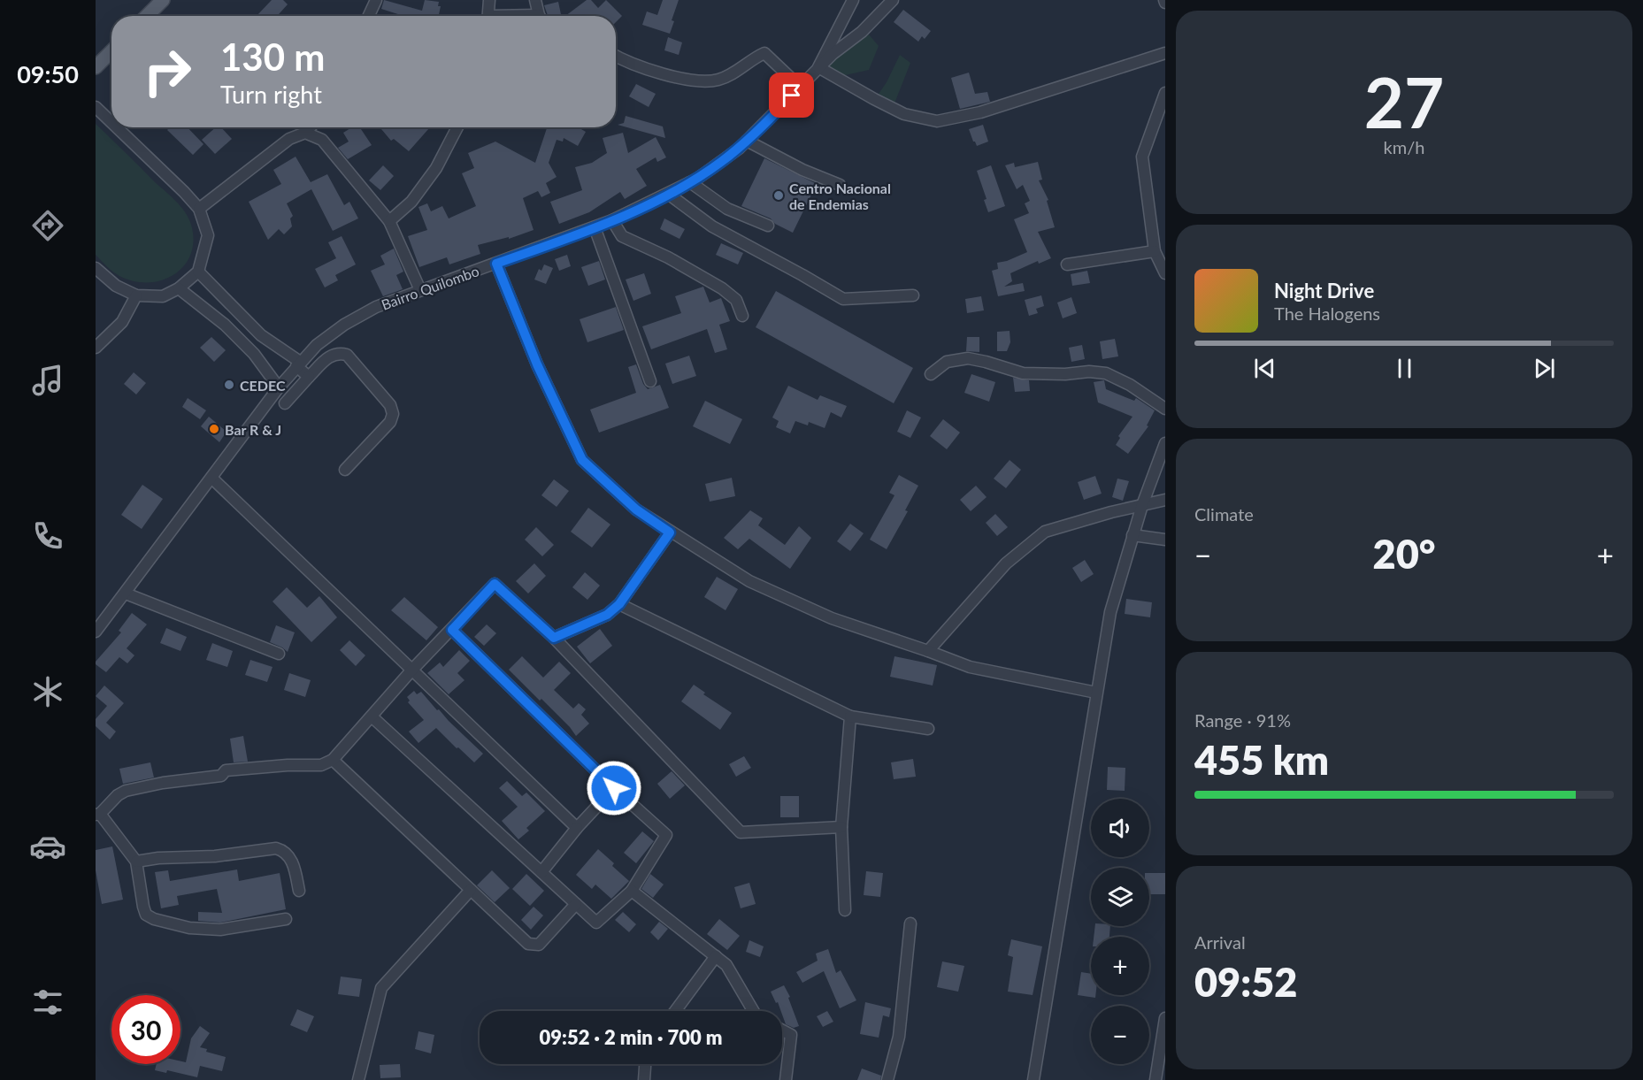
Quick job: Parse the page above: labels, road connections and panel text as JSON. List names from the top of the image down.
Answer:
{
  "streets": {
    "street": ["Bairro Quilombo"]
  },
  "places": ["Centro Nacional de Endemias", "CEDEC", "Bar R & J"],
  "page": {
    "tabs": "09:50",
    "tile": [
      ["27", "km/h"],
      "Climate",
      ["Range · 91%", "455 km"],
      ["Arrival", "09:52"]
    ],
    "turn": ["130 m", "Turn right"],
    "song": ["Night Drive", "The Halogens"],
    "heat": ["−", "20°", "+"],
    "map_buttons": ["+", "−"],
    "limit": "30",
    "trip": "09:52 · 2 min · 700 m"
  }
}
